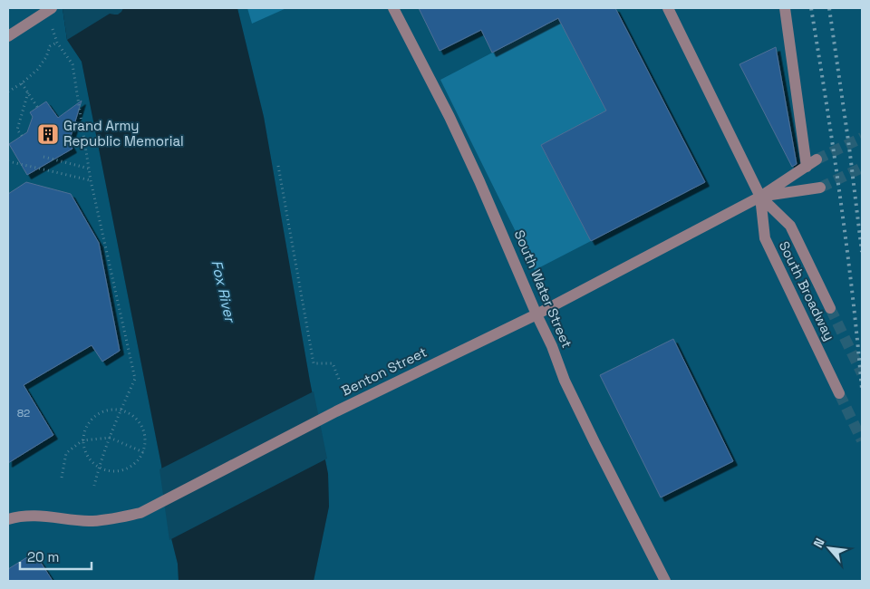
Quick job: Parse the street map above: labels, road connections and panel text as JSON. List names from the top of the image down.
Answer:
{
  "streets": {
    "street": ["South Water Street", "South Broadway", "Benton Street"]
  },
  "crossings": [
    ["South Water Street", "Benton Street"],
    ["South Broadway", "Benton Street"]
  ],
  "water": ["Fox River"],
  "places": {
    "building": ["Grand Army Republic Memorial"]
  },
  "house_numbers": ["82"],
  "scale_bar": "20 m",
  "north": "top left"
}
